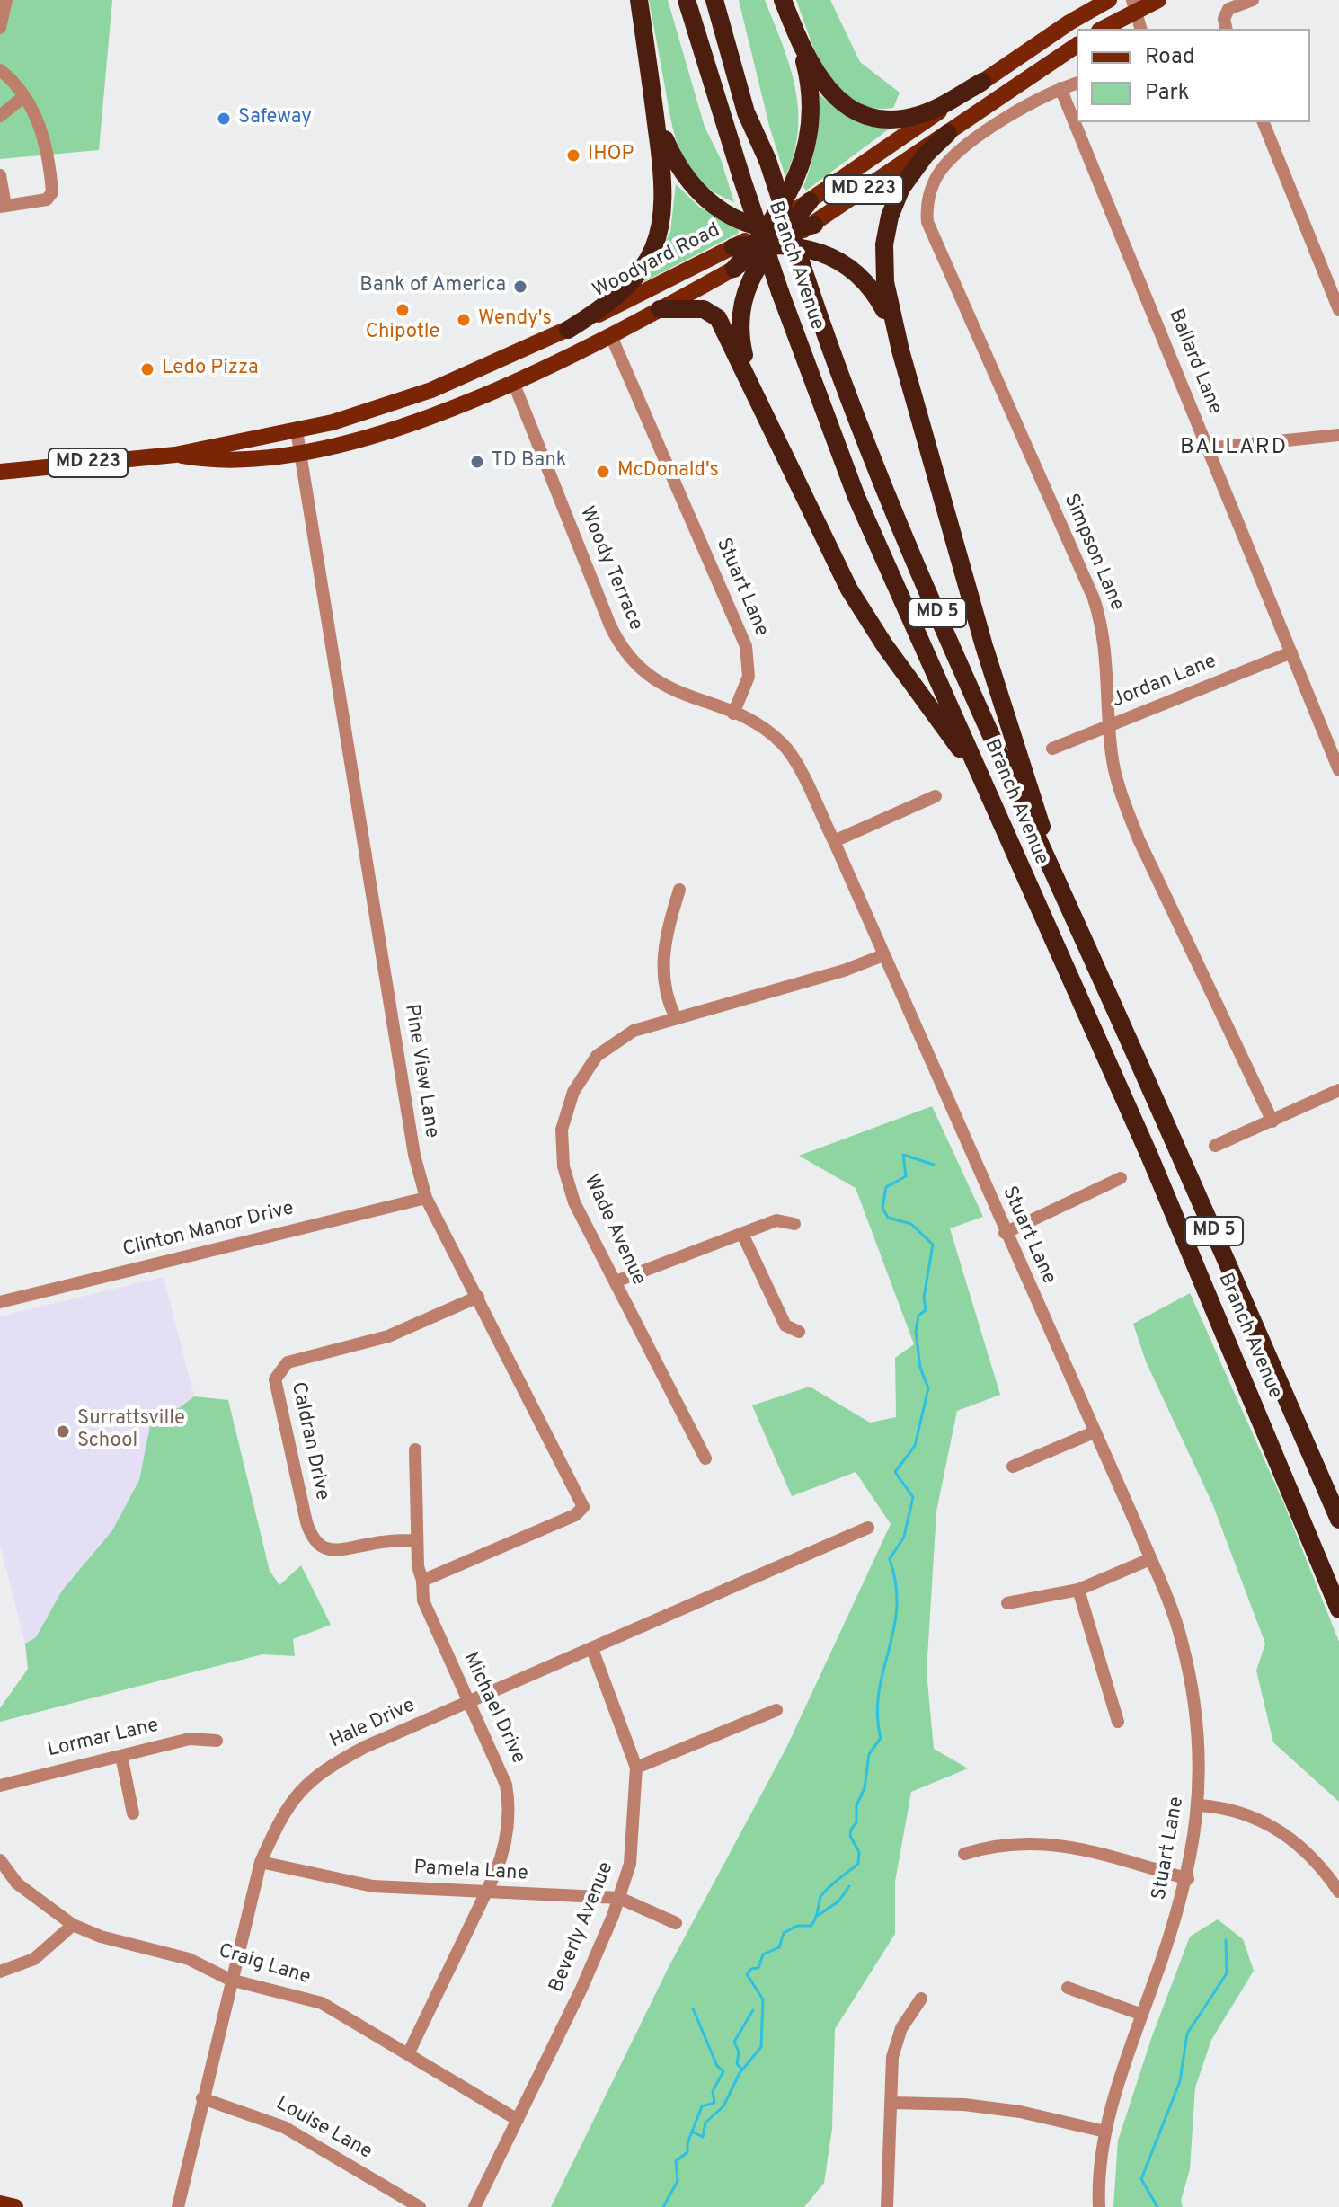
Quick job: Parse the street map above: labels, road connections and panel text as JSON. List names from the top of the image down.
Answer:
{
  "streets": {
    "highway": ["Branch Avenue", "MD 5"],
    "main road": ["MD 223", "Woodyard Road"],
    "street": [
      "Ballard Lane",
      "Simpson Lane",
      "Woody Terrace",
      "Stuart Lane",
      "Jordan Lane",
      "Pine View Lane",
      "Clinton Manor Drive",
      "Wade Avenue",
      "Caldran Drive",
      "Michael Drive",
      "Hale Drive",
      "Lormar Lane",
      "Pamela Lane",
      "Beverly Avenue",
      "Craig Lane",
      "Louise Lane"
    ]
  },
  "crossings": [
    ["Woodyard Road", "Woody Terrace"],
    ["Woodyard Road", "Stuart Lane"],
    ["Woodyard Road", "Pine View Lane"],
    ["Ballard Lane", "Simpson Lane"],
    ["Ballard Lane", "Jordan Lane"],
    ["Simpson Lane", "Jordan Lane"],
    ["Woody Terrace", "Stuart Lane"],
    ["Stuart Lane", "Wade Avenue"],
    ["Pine View Lane", "Clinton Manor Drive"],
    ["Pine View Lane", "Caldran Drive"],
    ["Pine View Lane", "Michael Drive"],
    ["Caldran Drive", "Michael Drive"],
    ["Michael Drive", "Hale Drive"],
    ["Michael Drive", "Pamela Lane"],
    ["Michael Drive", "Craig Lane"],
    ["Hale Drive", "Pamela Lane"],
    ["Hale Drive", "Beverly Avenue"],
    ["Hale Drive", "Craig Lane"],
    ["Hale Drive", "Louise Lane"],
    ["Pamela Lane", "Beverly Avenue"],
    ["Beverly Avenue", "Craig Lane"]
  ],
  "districts": ["BALLARD"],
  "places": [
    "Safeway",
    "IHOP",
    "Bank of America",
    "Chipotle",
    "Wendy's",
    "Ledo Pizza",
    "TD Bank",
    "McDonald's",
    "Surrattsville School"
  ],
  "legend": ["Road", "Park"]
}
